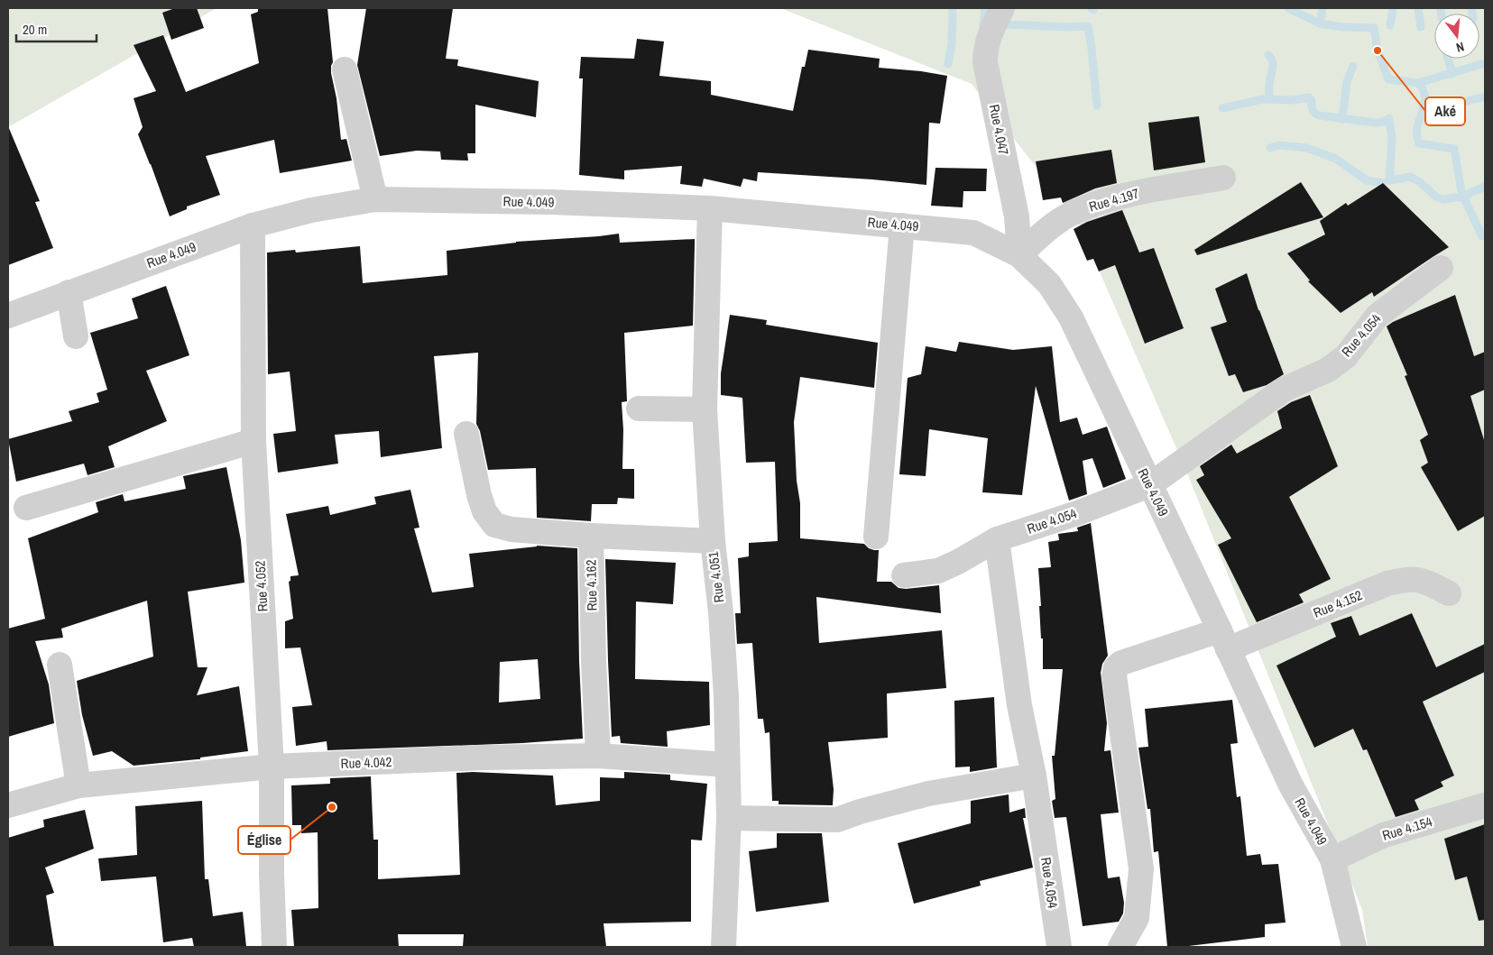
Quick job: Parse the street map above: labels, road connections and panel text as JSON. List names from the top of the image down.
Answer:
{
  "streets": {
    "street": [
      "Rue 4.047",
      "Rue 4.197",
      "Rue 4.049",
      "Rue 4.054",
      "Rue 4.051",
      "Rue 4.162",
      "Rue 4.052",
      "Rue 4.152",
      "Rue 4.042",
      "Rue 4.154"
    ]
  },
  "crossings": [
    ["Rue 4.047", "Rue 4.197"],
    ["Rue 4.047", "Rue 4.049"],
    ["Rue 4.197", "Rue 4.049"],
    ["Rue 4.049", "Rue 4.054"],
    ["Rue 4.049", "Rue 4.051"],
    ["Rue 4.049", "Rue 4.052"],
    ["Rue 4.049", "Rue 4.152"],
    ["Rue 4.049", "Rue 4.154"],
    ["Rue 4.051", "Rue 4.042"],
    ["Rue 4.162", "Rue 4.042"],
    ["Rue 4.052", "Rue 4.042"]
  ],
  "places": ["Aké", "Église"],
  "scale_bar": "20 m",
  "north": "bottom"
}
